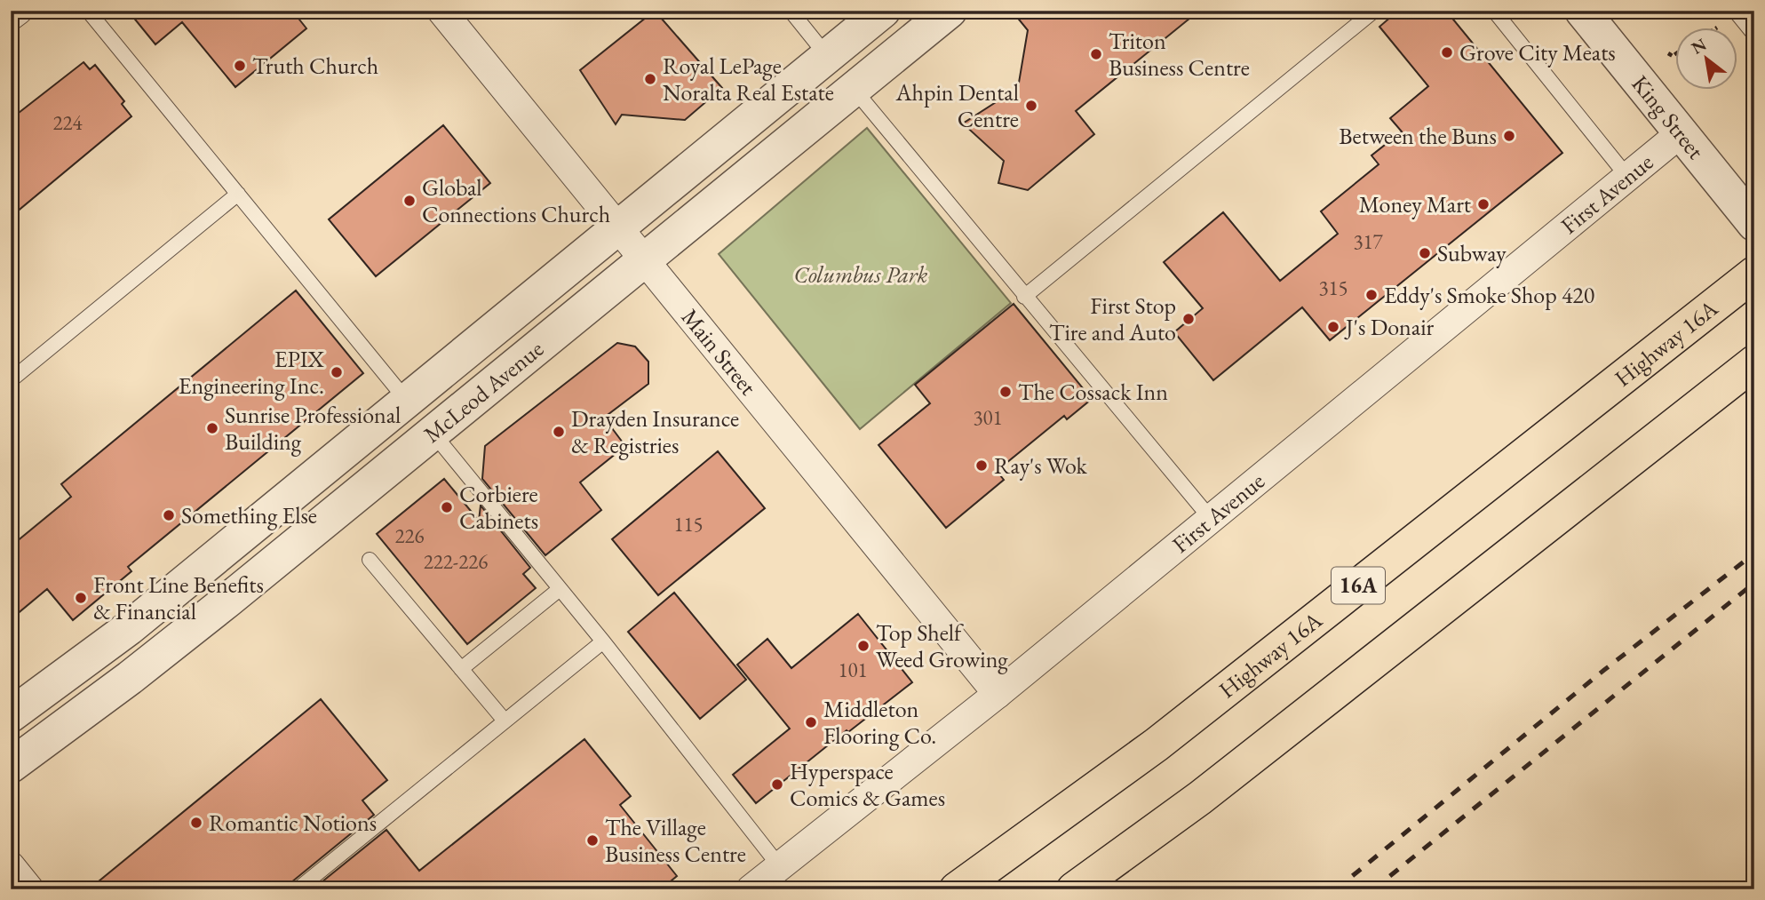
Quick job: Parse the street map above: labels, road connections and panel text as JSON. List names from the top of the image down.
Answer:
{
  "streets": {
    "main road": ["Highway 16A", "16A"],
    "street": [
      "King Street",
      "First Avenue",
      "Main Street",
      "McLeod Avenue"
    ]
  },
  "crossings": [
    ["King Street", "First Avenue"],
    ["First Avenue", "Main Street"],
    ["Main Street", "McLeod Avenue"]
  ],
  "parks": ["Columbus Park"],
  "places": [
    "Grove City Meats",
    "Triton Business Centre",
    "Truth Church",
    "Royal LePage Noralta Real Estate",
    "Ahpin Dental Centre",
    "Between the Buns",
    "Global Connections Church",
    "Money Mart",
    "Subway",
    "Eddy's Smoke Shop 420",
    "First Stop Tire and Auto",
    "J's Donair",
    "EPIX Engineering Inc.",
    "The Cossack Inn",
    "Sunrise Professional Building",
    "Drayden Insurance & Registries",
    "Ray's Wok",
    "Corbiere Cabinets",
    "Something Else",
    "Front Line Benefits & Financial",
    "Top Shelf Weed Growing",
    "Middleton Flooring Co.",
    "Hyperspace Comics & Games",
    "Romantic Notions",
    "The Village Business Centre"
  ],
  "house_numbers": [
    "224",
    "317",
    "315",
    "301",
    "115",
    "226",
    "222-226",
    "101"
  ],
  "north": "top left"
}
